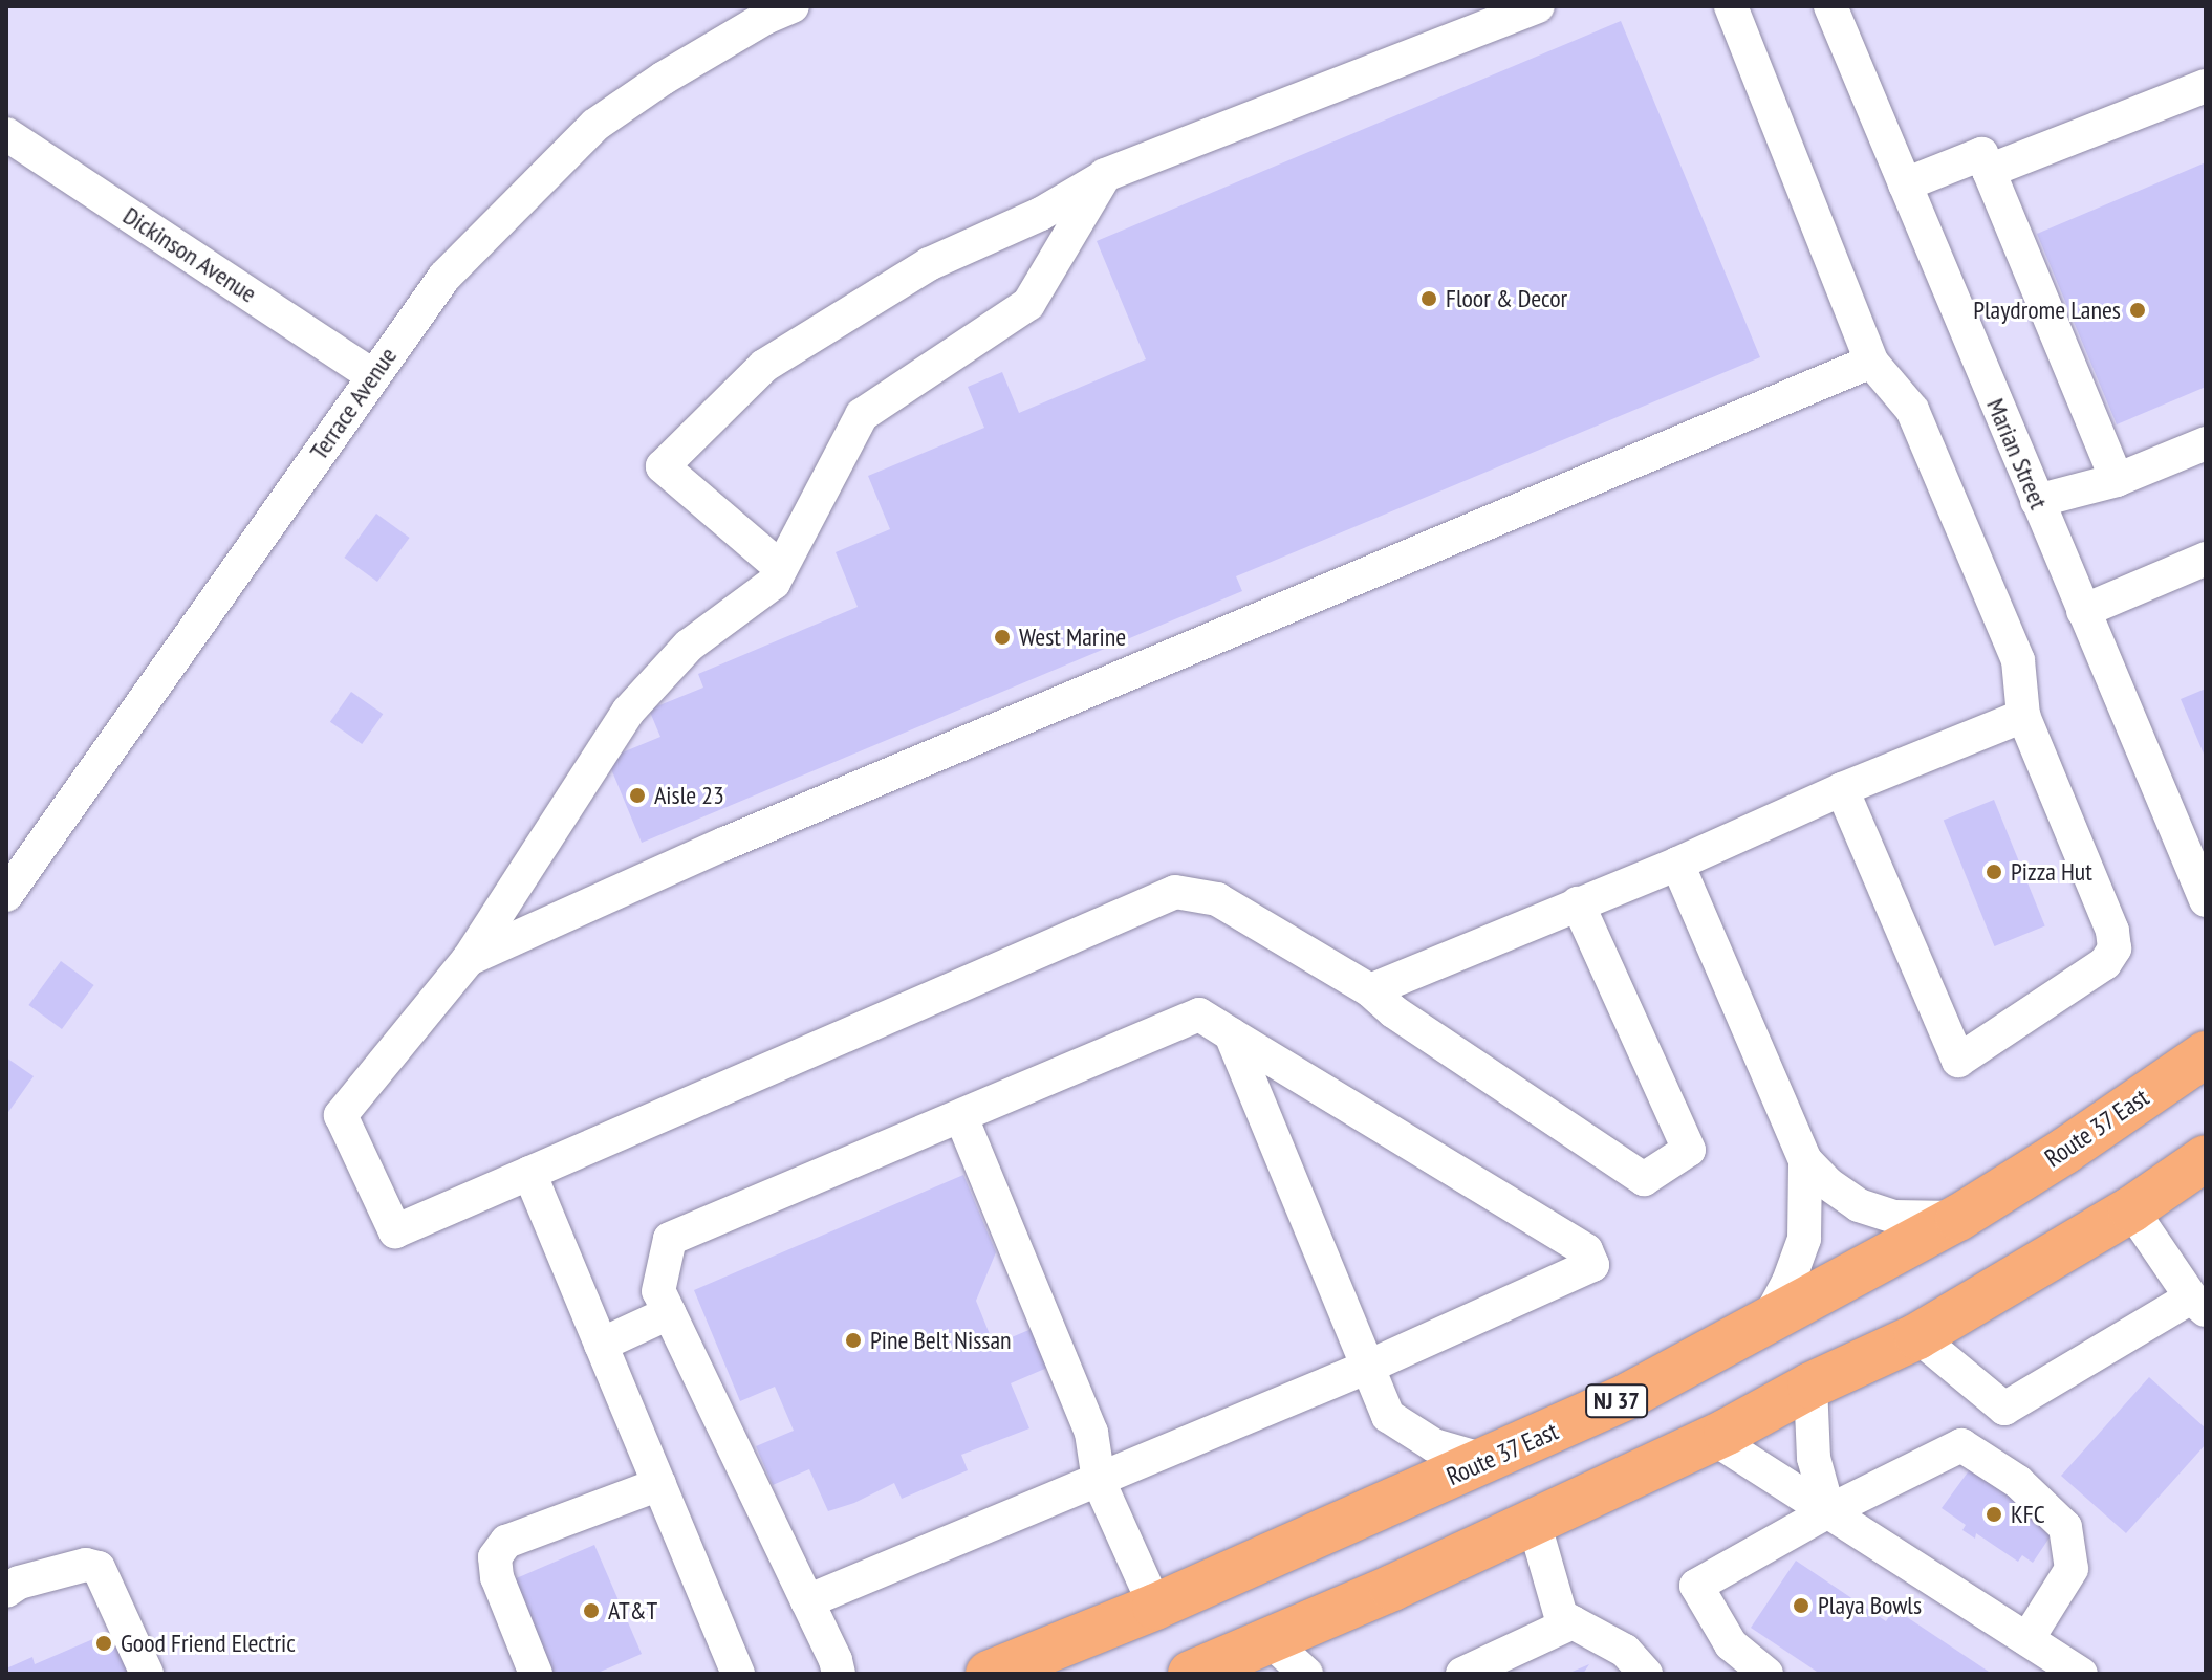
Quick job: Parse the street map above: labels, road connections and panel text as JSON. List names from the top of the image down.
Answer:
{
  "streets": {
    "highway": ["Route 37 East", "NJ 37"],
    "street": ["Dickinson Avenue", "Terrace Avenue", "Marian Street"]
  },
  "crossings": [
    ["Dickinson Avenue", "Terrace Avenue"]
  ],
  "places": [
    "Floor & Decor",
    "Playdrome Lanes",
    "West Marine",
    "Aisle 23",
    "Pizza Hut",
    "Pine Belt Nissan",
    "KFC",
    "Playa Bowls",
    "AT&T",
    "Good Friend Electric"
  ]
}
